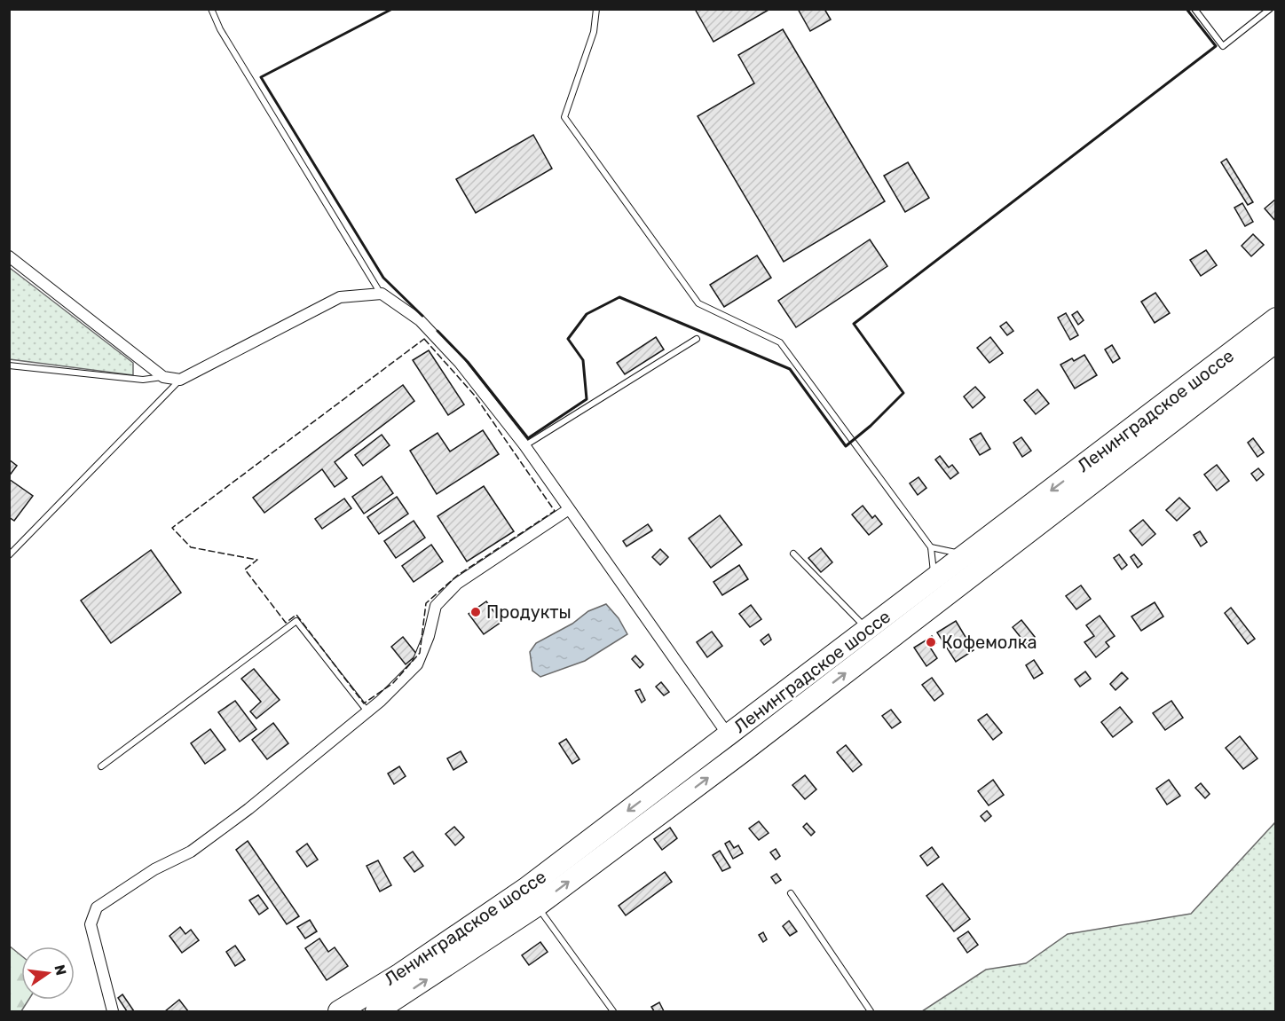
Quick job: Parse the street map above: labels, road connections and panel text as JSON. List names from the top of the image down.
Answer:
{
  "streets": {
    "highway": ["Ленинградское шоссе"]
  },
  "places": ["Продукты", "Кофемолка"],
  "north": "right"
}
